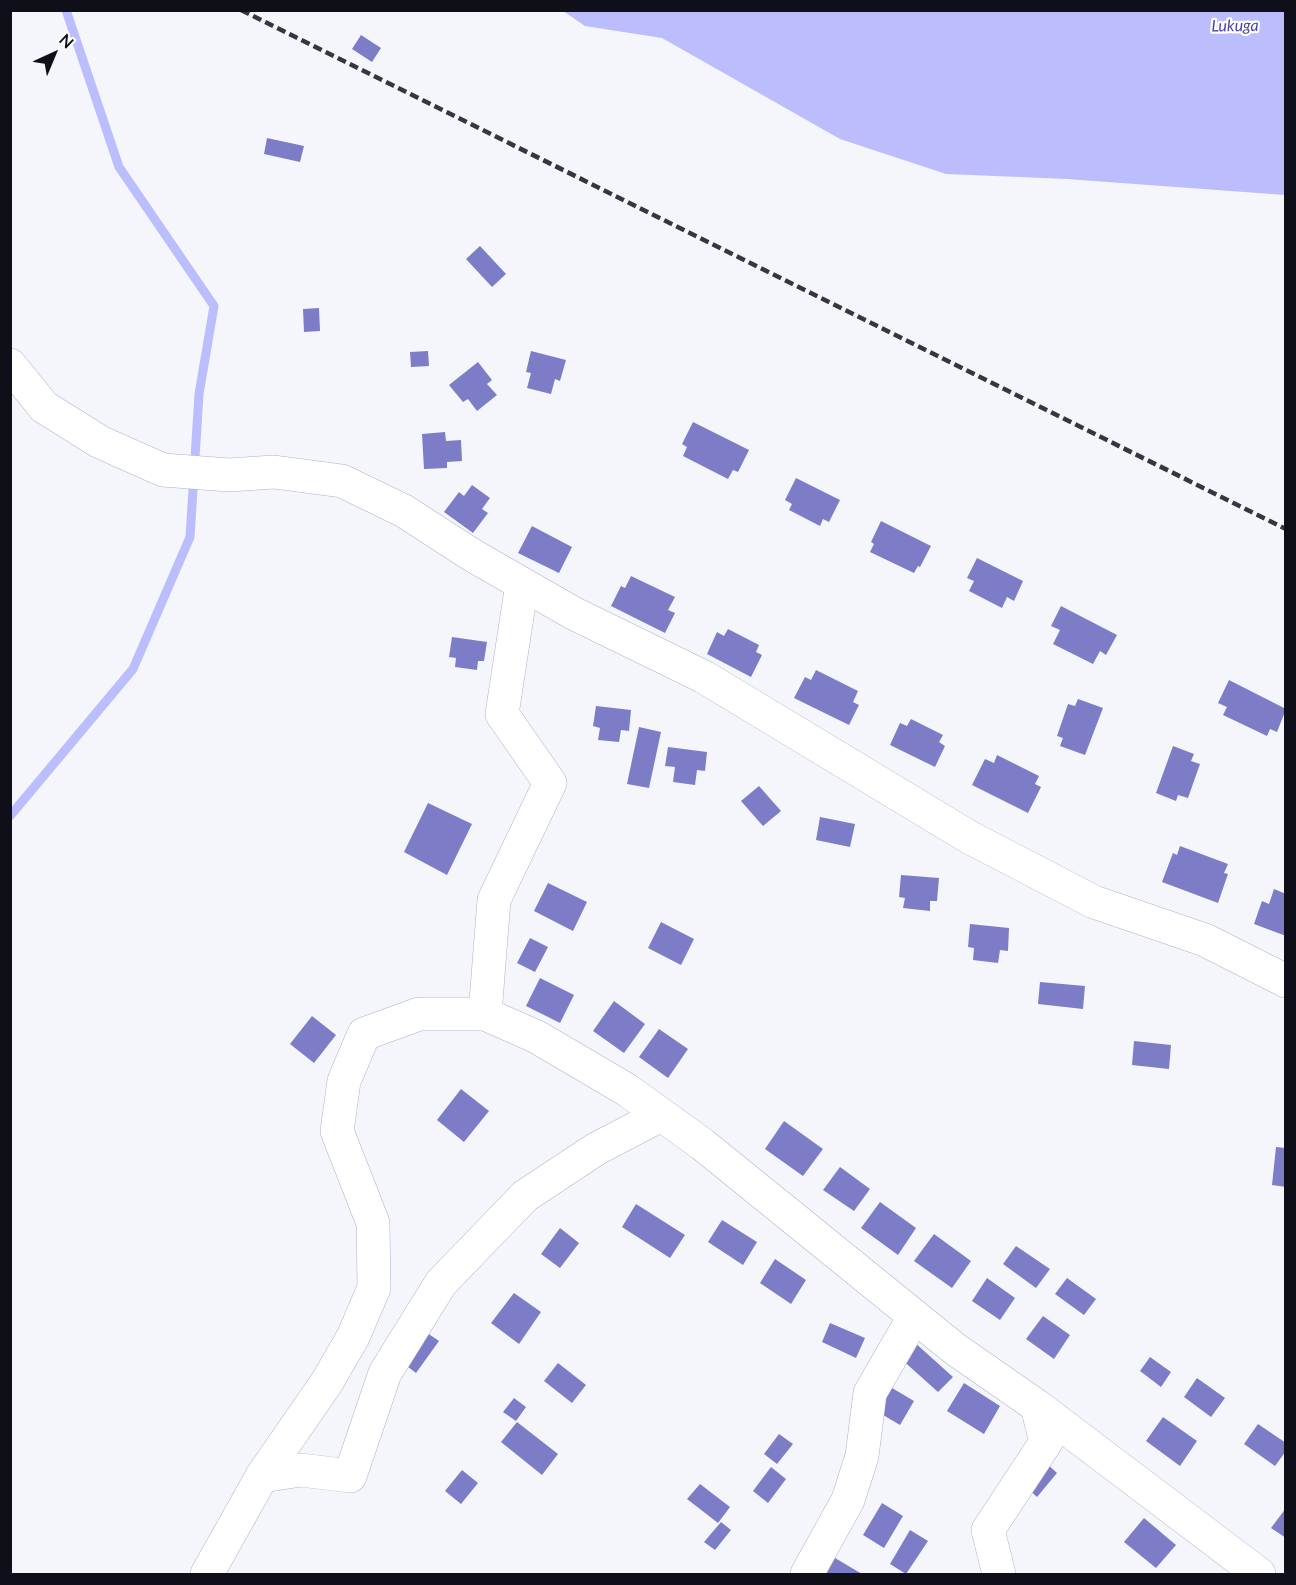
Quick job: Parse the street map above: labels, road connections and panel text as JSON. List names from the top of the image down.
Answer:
{
  "water": ["Lukuga"],
  "north": "top right"
}
